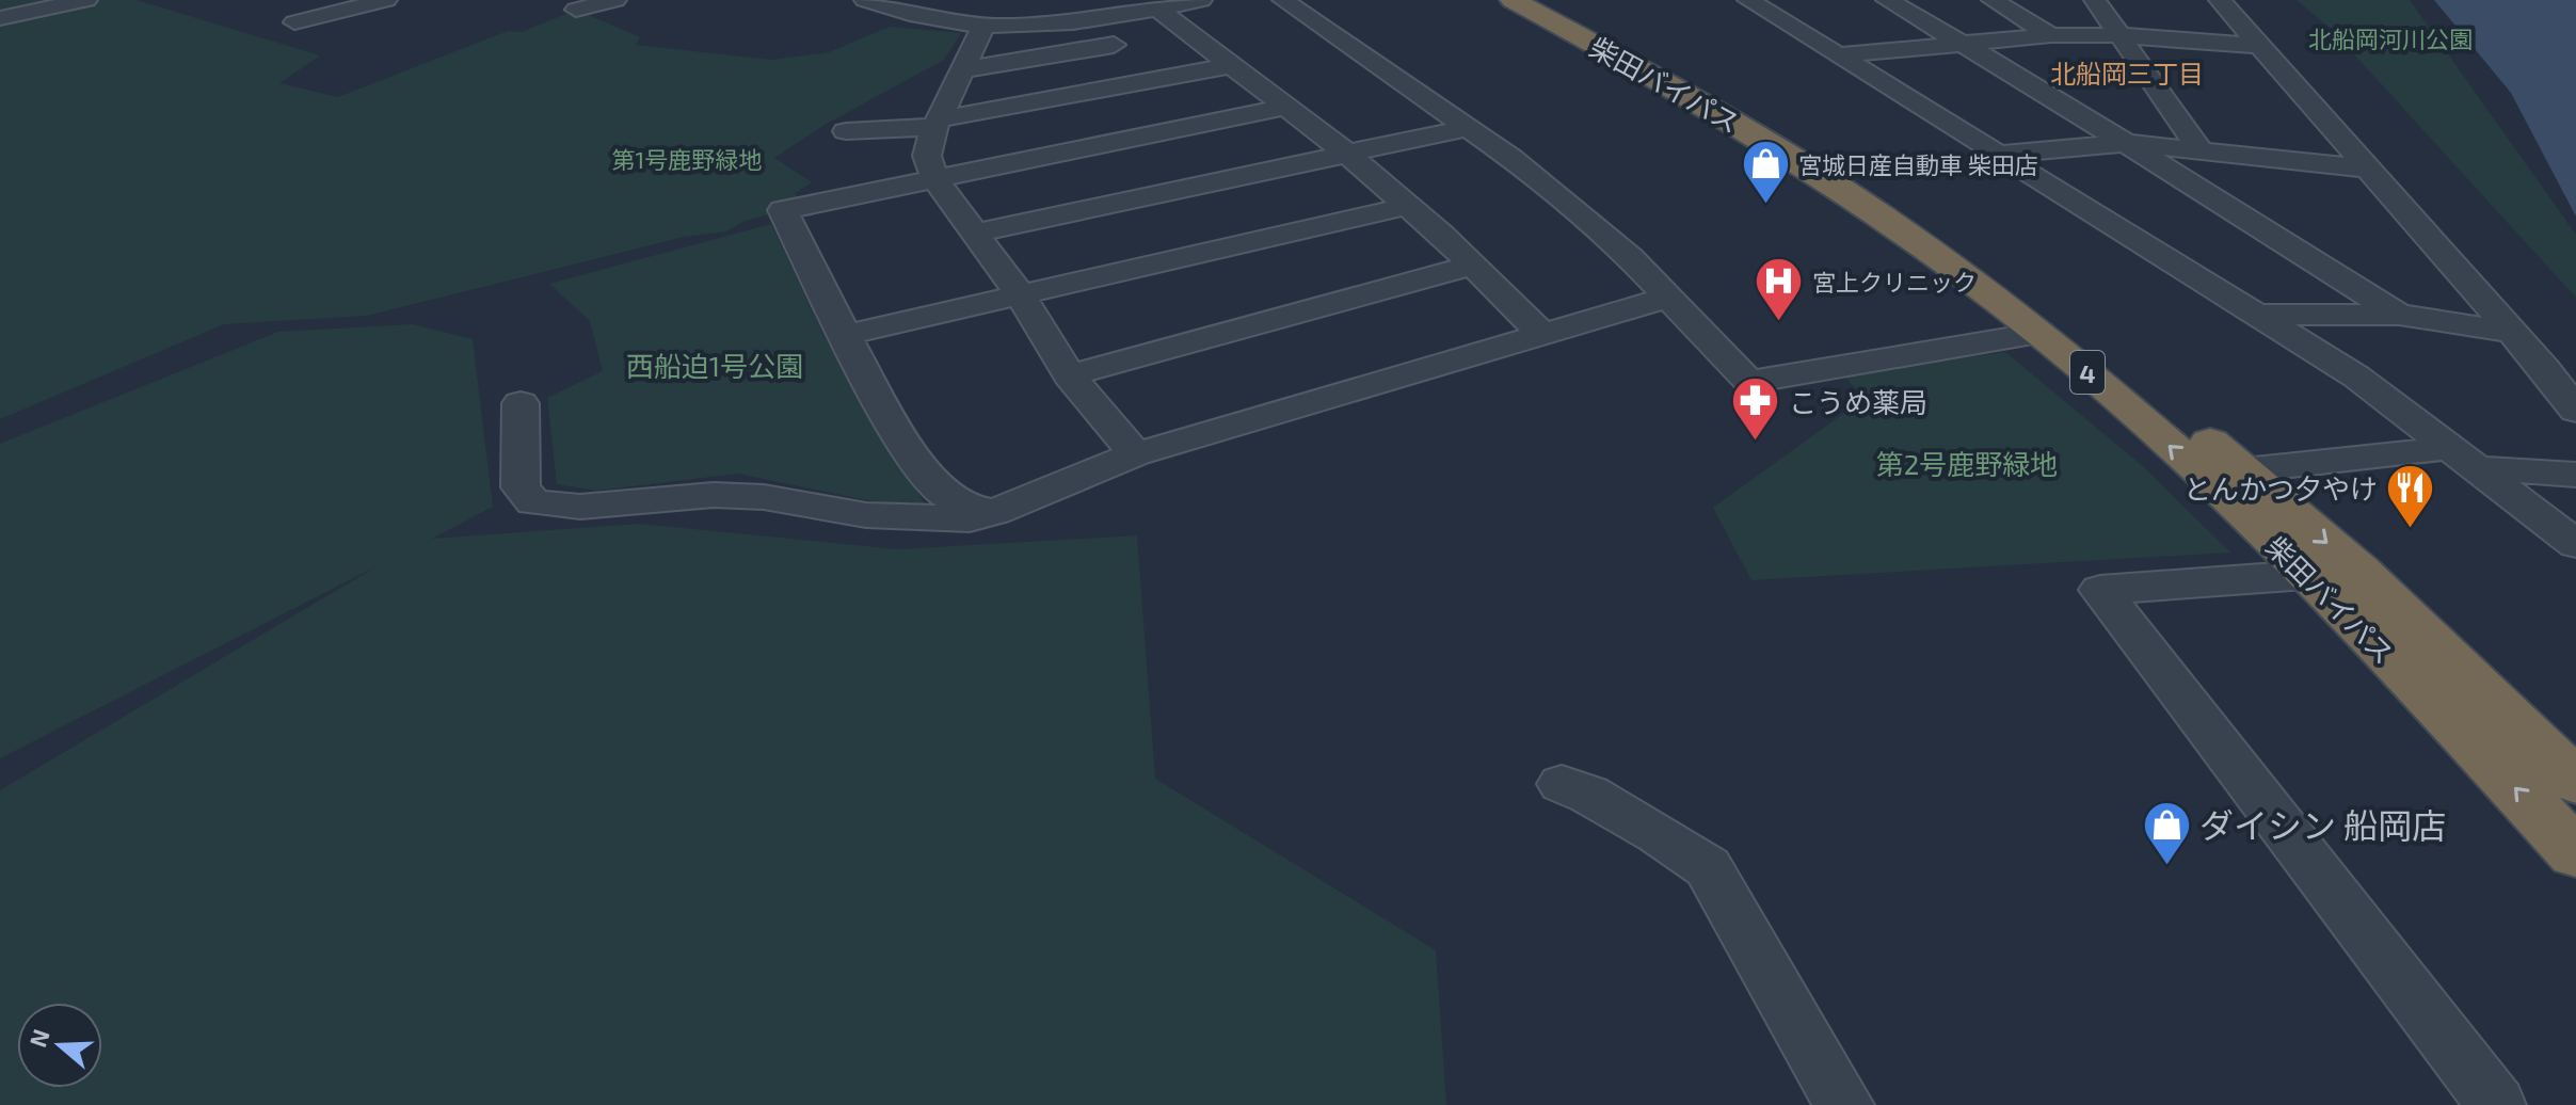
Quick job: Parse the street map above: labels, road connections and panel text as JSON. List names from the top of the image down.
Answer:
{
  "streets": {
    "highway": ["柴田バイパス", "4"]
  },
  "districts": ["北船岡三丁目"],
  "parks": [
    "北船岡河川公園",
    "第1号鹿野緑地",
    "西船迫1号公園",
    "第2号鹿野緑地"
  ],
  "places": {
    "shop": ["宮城日産自動車 柴田店", "ダイシン 船岡店"],
    "hospital": ["宮上クリニック"],
    "pharmacy": ["こうめ薬局"],
    "restaurant": ["とんかつ夕やけ"]
  },
  "north": "left"
}
